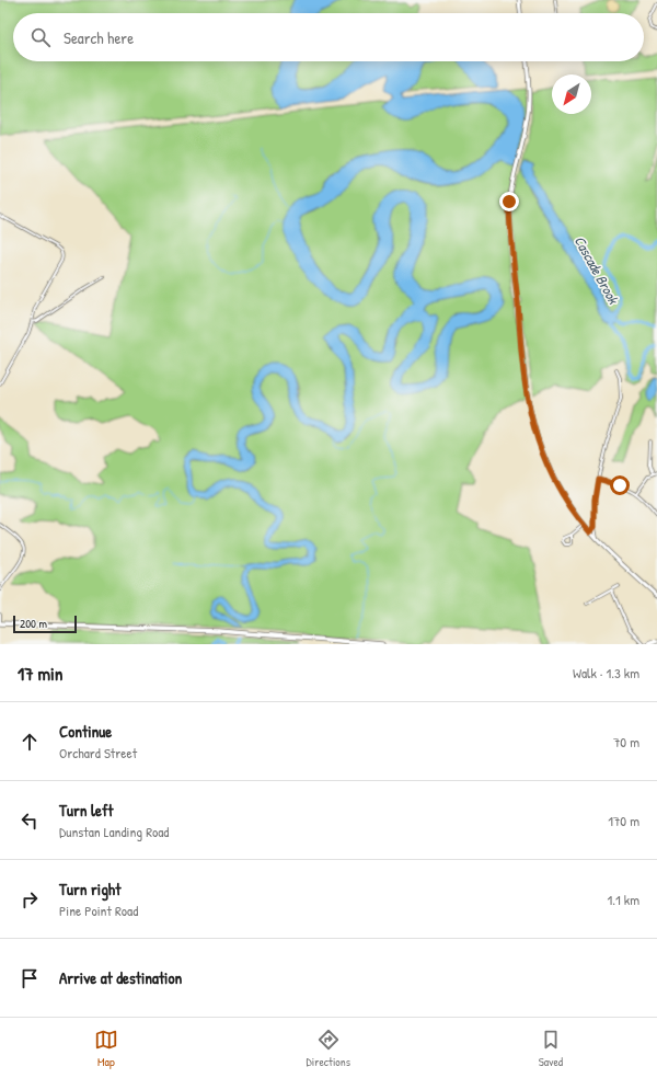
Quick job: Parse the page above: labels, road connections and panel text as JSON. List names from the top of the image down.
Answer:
{
  "water": ["Cascade Brook"],
  "scale_bar": "200 m",
  "north": "bottom left",
  "page": {
    "search": "Search here",
    "scale": "200 m",
    "heading": ["17 min", "Walk · 1.3 km"],
    "list": [
      ["Continue", "Orchard Street", "70 m"],
      ["Turn left", "Dunstan Landing Road", "170 m"],
      ["Turn right", "Pine Point Road", "1.1 km"],
      "Arrive at destination"
    ],
    "nav": ["Map", "Directions", "Saved"]
  }
}
